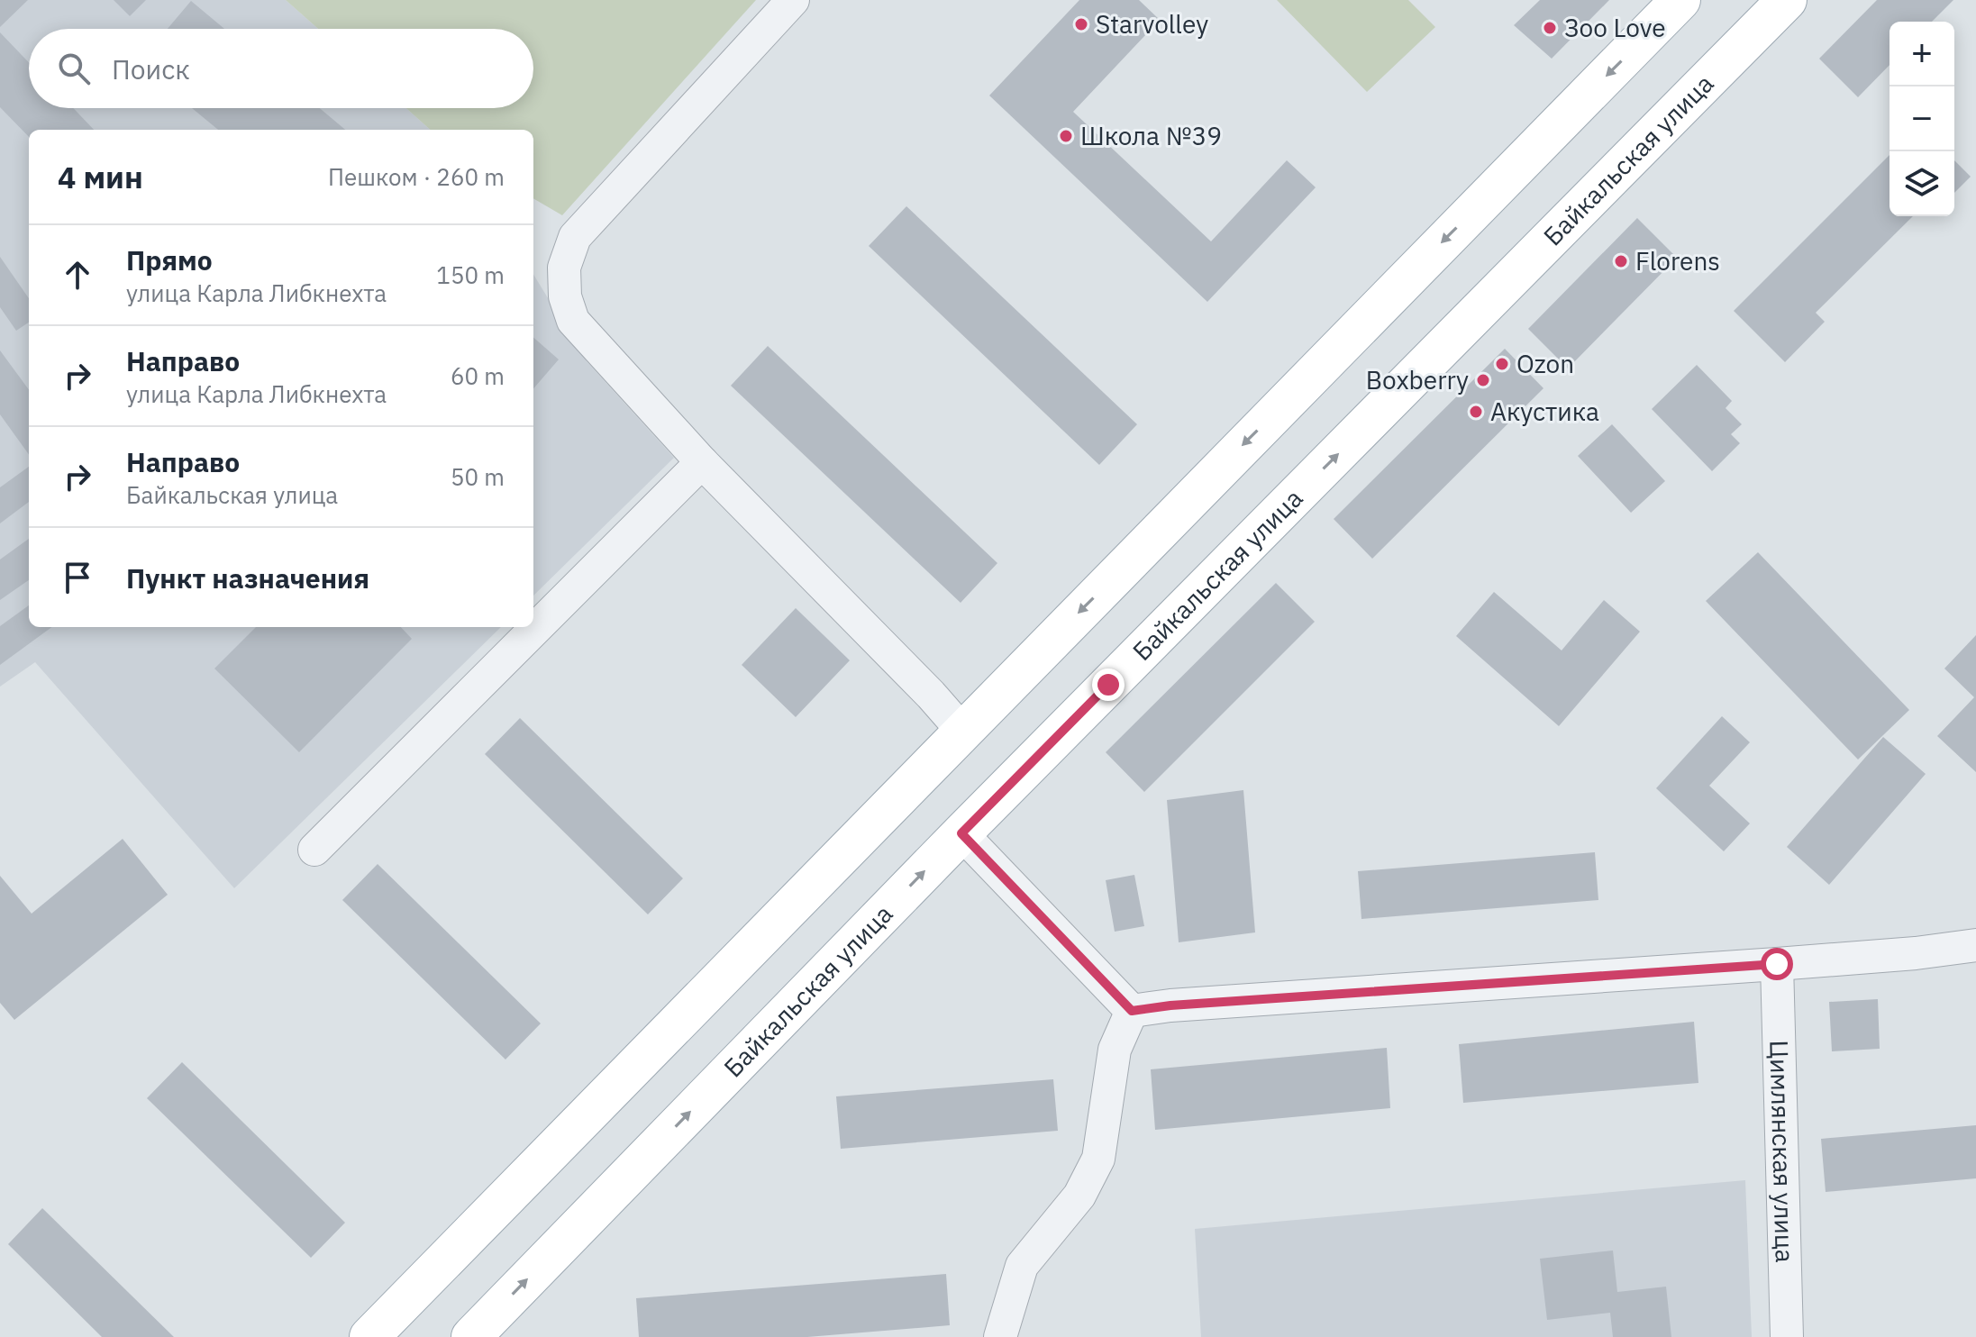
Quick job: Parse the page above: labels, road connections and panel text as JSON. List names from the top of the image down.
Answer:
{
  "streets": {
    "main road": ["Байкальская улица"],
    "street": ["Цимлянская улица"]
  },
  "places": [
    "Starvolley",
    "Зоо Love",
    "Школа №39",
    "Florens",
    "Ozon",
    "Boxberry",
    "Акустика"
  ],
  "page": {
    "map_buttons": ["+", "−"],
    "search": "Поиск",
    "heading": ["4 мин", "Пешком · 260 m"],
    "list": [
      ["Прямо", "улица Карла Либкнехта", "150 m"],
      ["Направо", "улица Карла Либкнехта", "60 m"],
      ["Направо", "Байкальская улица", "50 m"],
      "Пункт назначения"
    ]
  }
}
